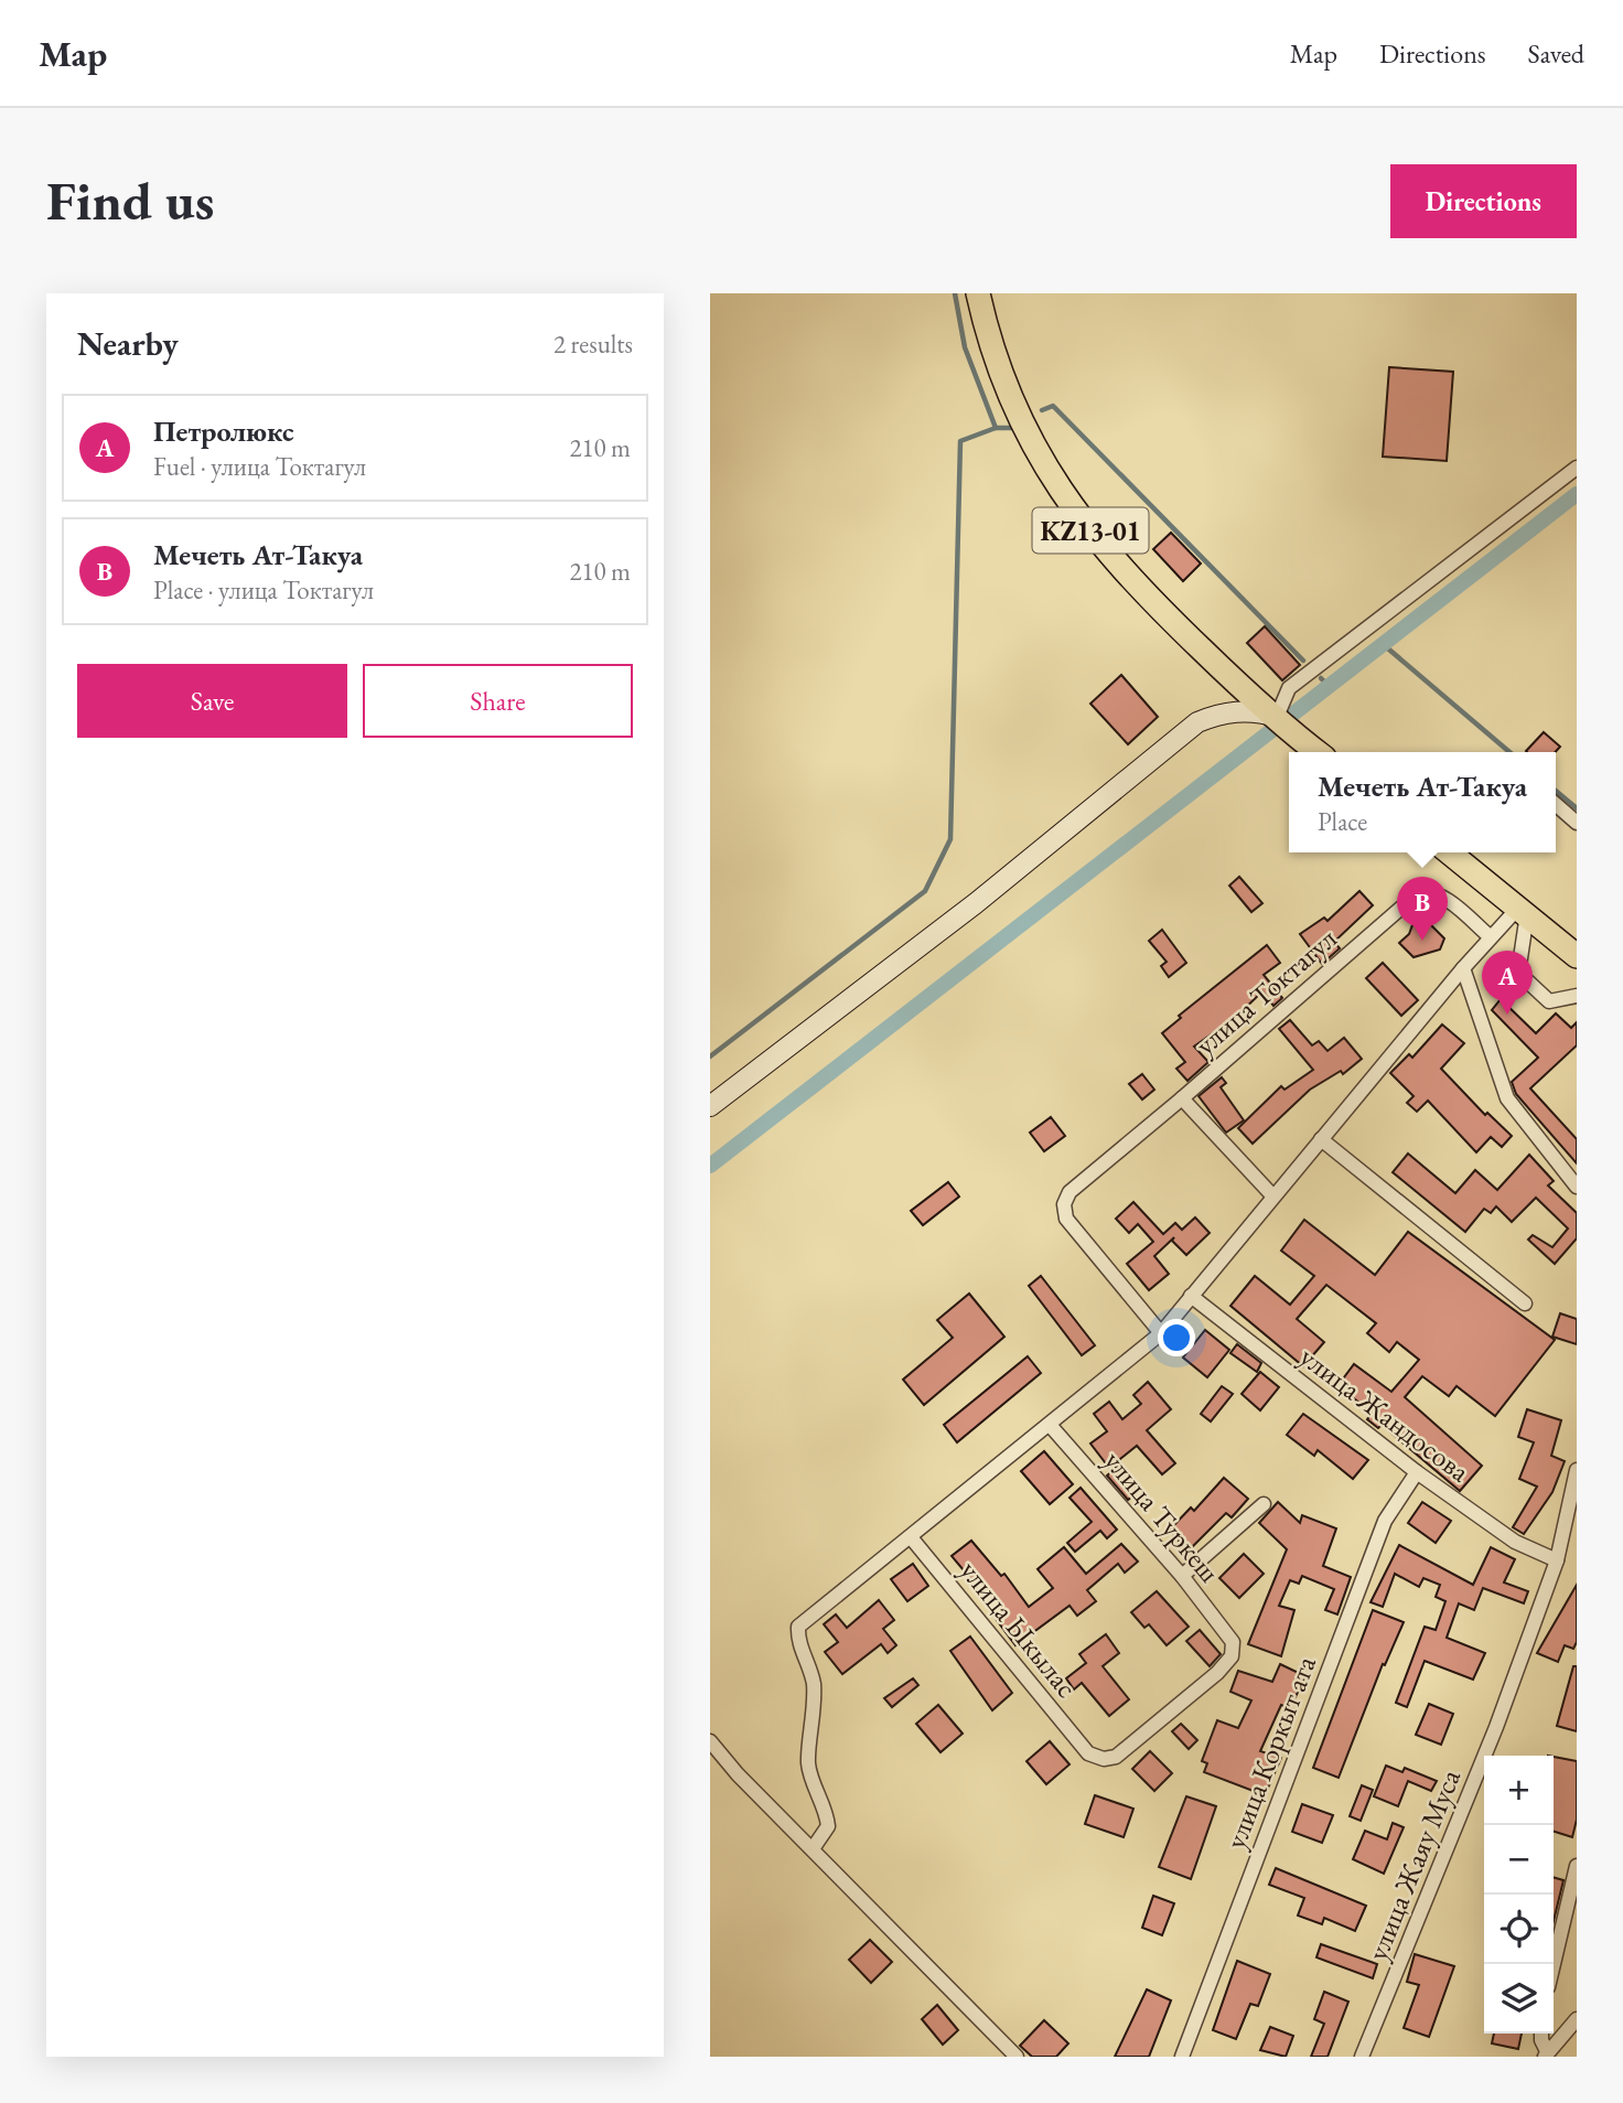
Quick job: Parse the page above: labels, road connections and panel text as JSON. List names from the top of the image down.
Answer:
{
  "streets": {
    "main road": ["KZ13-01"],
    "street": [
      "улица Токтагул",
      "улица Жандосова",
      "улица Туркеш",
      "улица Ыкылас",
      "улица Коркыт ата",
      "улица Жаяу Муса"
    ]
  },
  "crossings": [
    ["улица Жандосова", "улица Коркыт ата"],
    ["улица Жандосова", "улица Жаяу Муса"],
    ["улица Туркеш", "улица Ыкылас"]
  ],
  "page": {
    "header": "Map",
    "nav": ["Map", "Directions", "Saved"],
    "buttons": [
      "Directions",
      ["Save", "Share"]
    ],
    "title": "Find us",
    "heading": ["Nearby", "2 results"],
    "list": [
      {
        "mark": "A",
        "name": "Петролюкс",
        "note": "Fuel · улица Токтагул",
        "value": "210 m"
      },
      {
        "mark": "B",
        "name": "Мечеть Ат-Такуа",
        "note": "Place · улица Токтагул",
        "value": "210 m"
      }
    ],
    "popup": ["Мечеть Ат-Такуа", "Place"],
    "pins": ["B", "A"],
    "map_buttons": ["+", "−"]
  }
}
